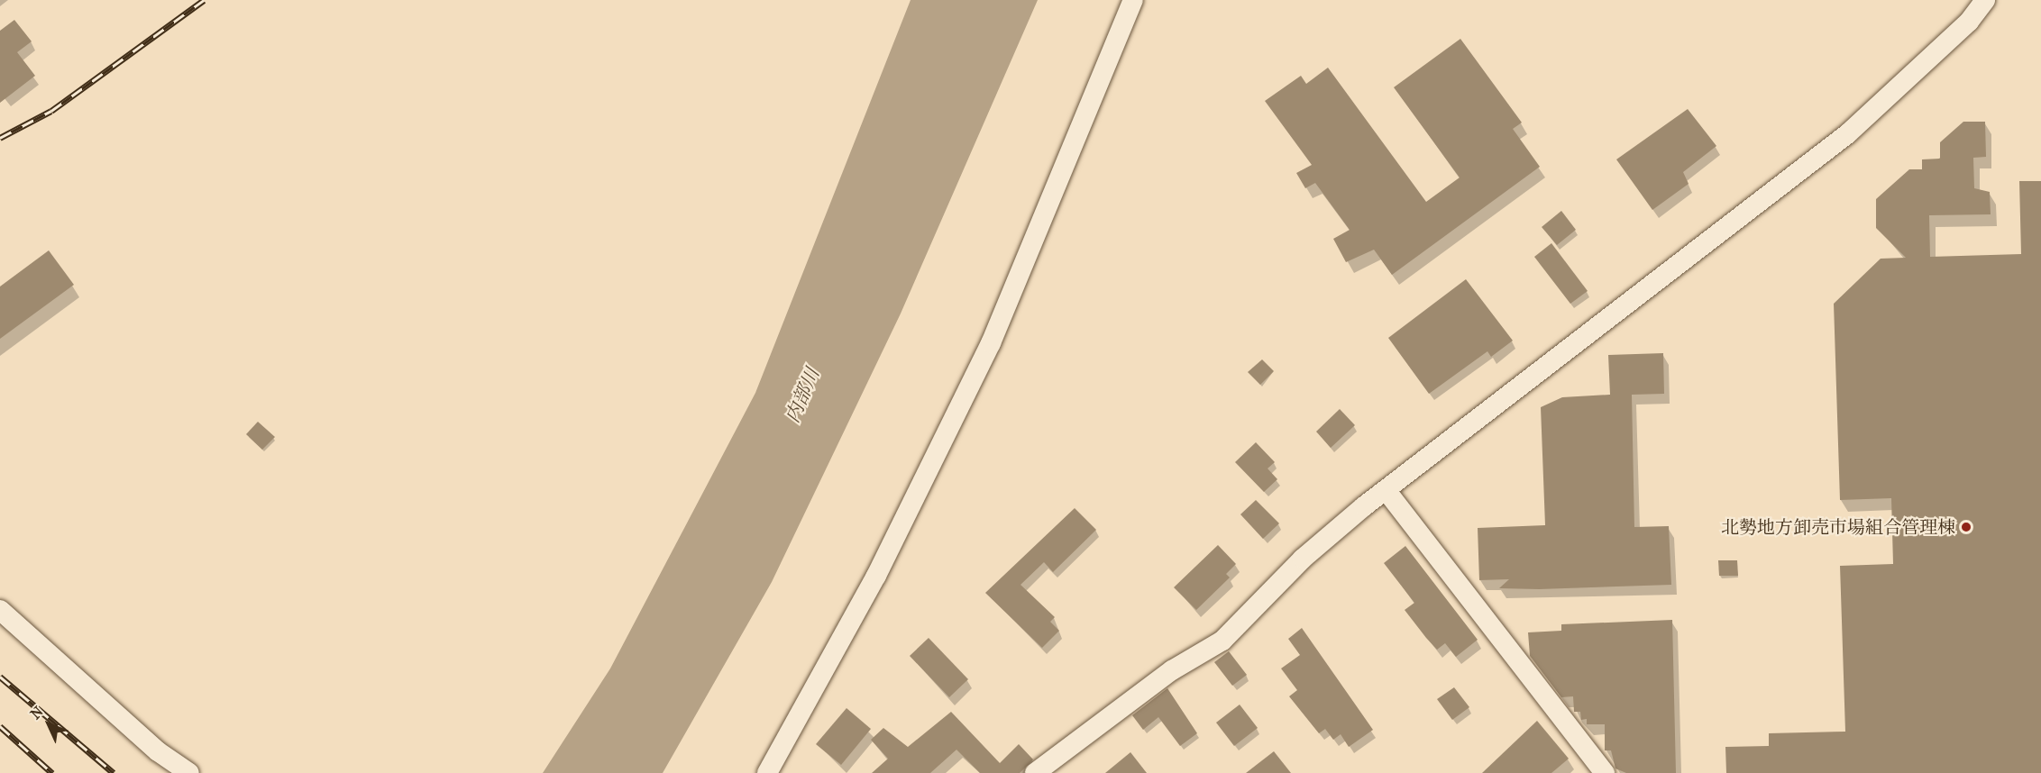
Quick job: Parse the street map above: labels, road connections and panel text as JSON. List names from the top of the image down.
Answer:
{
  "water": ["内部川"],
  "places": ["北勢地方卸売市場組合管理棟"],
  "north": "top left"
}
